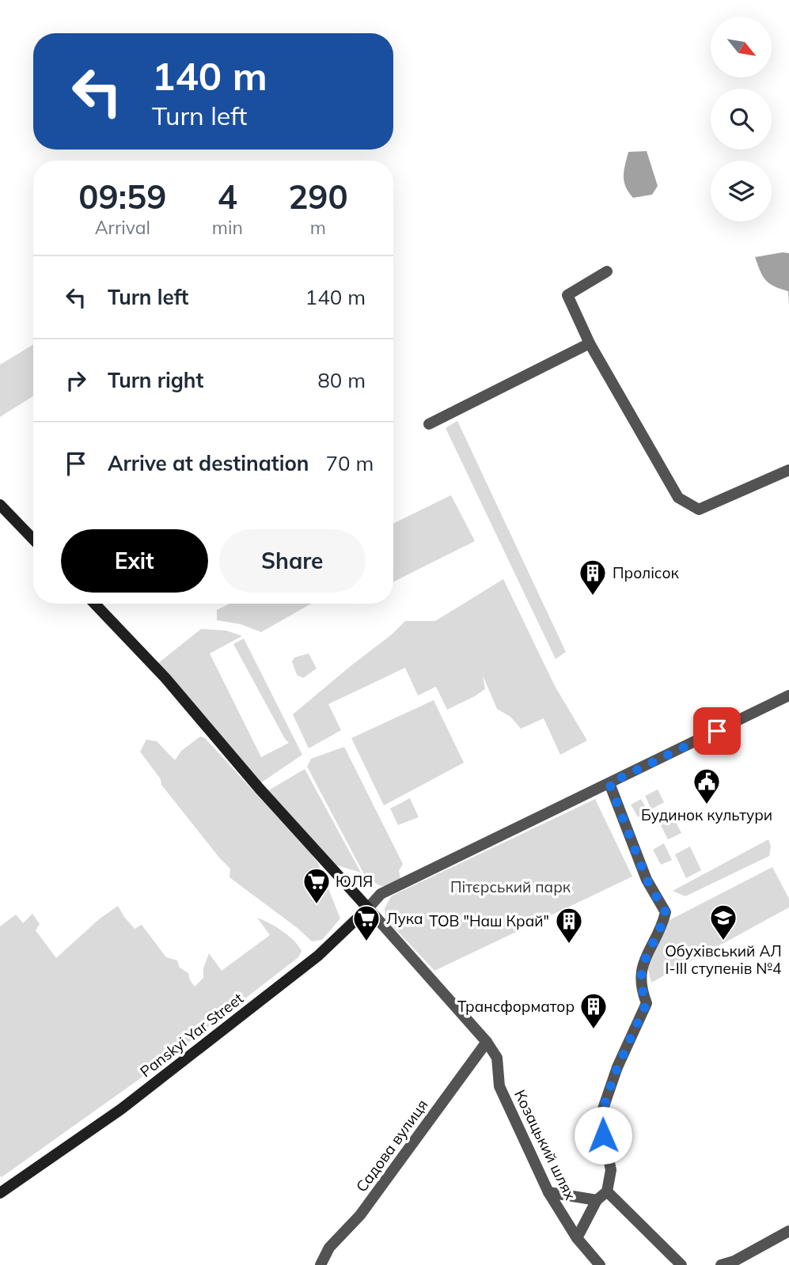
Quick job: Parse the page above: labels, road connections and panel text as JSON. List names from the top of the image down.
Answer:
{
  "streets": {
    "street": ["Panskyi Yar Street", "Козацький шлях", "Садова вулиця"]
  },
  "crossings": [
    ["Panskyi Yar Street", "Козацький шлях"],
    ["Козацький шлях", "Садова вулиця"]
  ],
  "parks": ["Пітєрський парк"],
  "places": {
    "building": ["Пролісок", "ТОВ \"Наш Край\"", "Трансформатор"],
    "public building": ["Будинок культури"],
    "supermarket": ["ЮЛЯ", "Лука"],
    "school or university": ["Обухівський АЛ І-ІІІ ступенів №4"]
  },
  "north": "bottom right",
  "page": {
    "turn": ["140 m", "Turn left"],
    "eta": [
      "09:59",
      "Arrival",
      "4",
      "min",
      "290",
      "m"
    ],
    "list": [
      {
        "name": "Turn left",
        "value": "140 m"
      },
      {
        "name": "Turn right",
        "value": "80 m"
      },
      {
        "name": "Arrive at destination",
        "value": "70 m"
      }
    ],
    "buttons": ["Exit", "Share"]
  }
}
